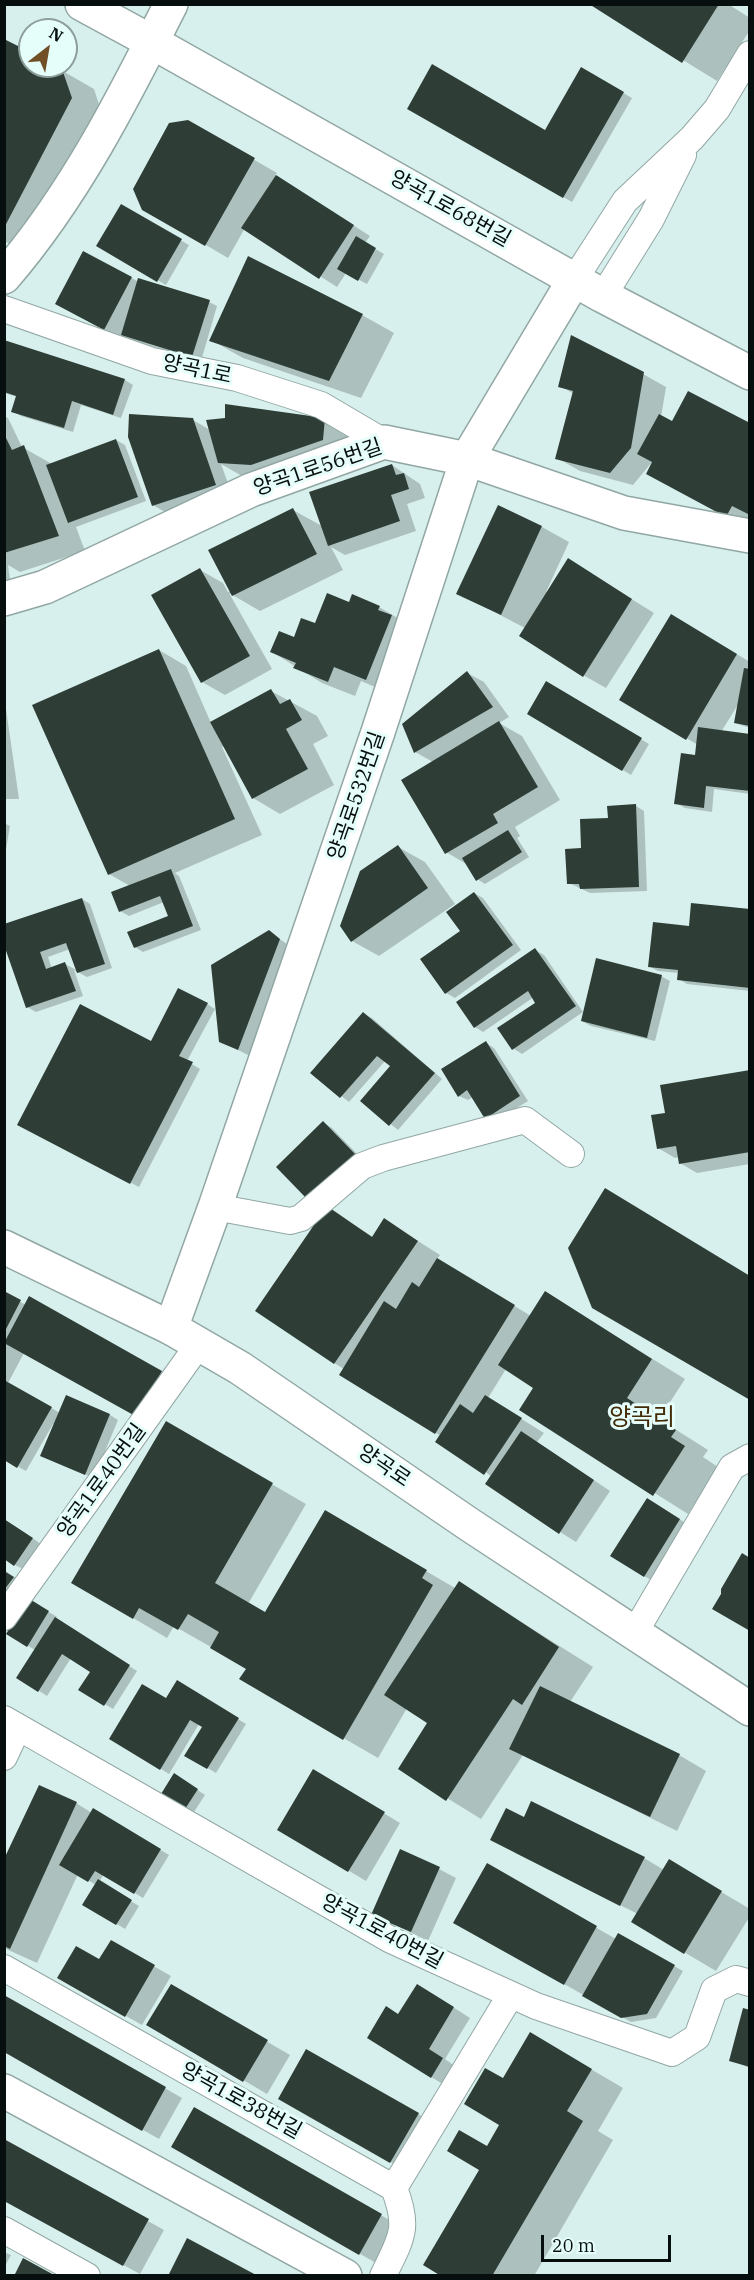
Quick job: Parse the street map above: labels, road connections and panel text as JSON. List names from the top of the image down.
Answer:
{
  "streets": {
    "street": [
      "양곡1로68번길",
      "양곡1로56번길",
      "양곡로532번길",
      "양곡로"
    ],
    "lane": ["양곡1로", "양곡1로40번길", "양곡1로38번길"]
  },
  "crossings": [
    ["양곡1로68번길", "양곡로532번길"],
    ["양곡1로", "양곡1로56번길"],
    ["양곡1로56번길", "양곡로532번길"],
    ["양곡로532번길", "양곡로"],
    ["양곡로", "양곡1로40번길"]
  ],
  "districts": ["양곡리"],
  "scale_bar": "20 m",
  "north": "top right"
}
